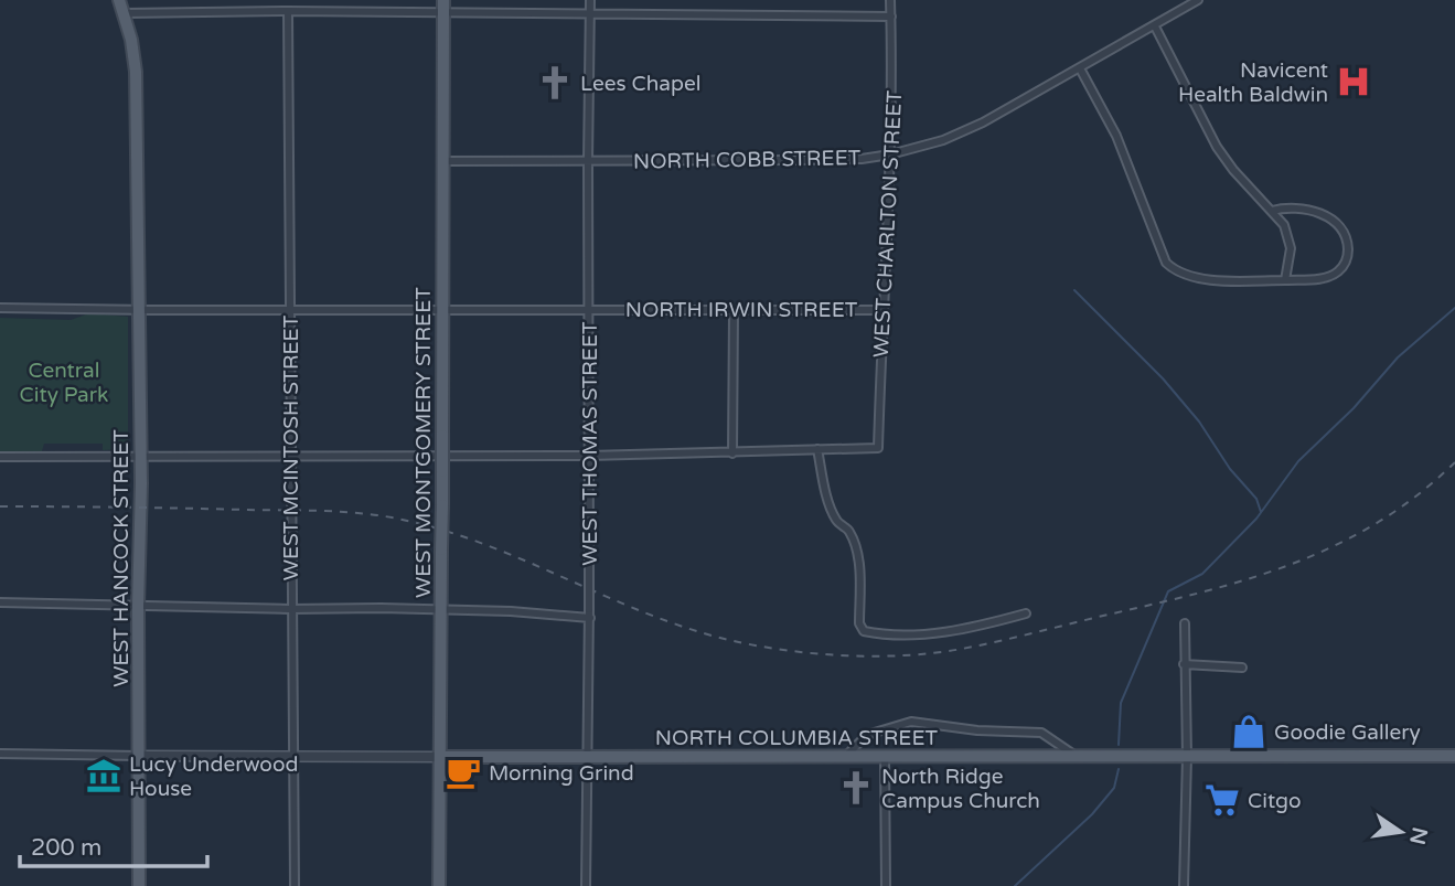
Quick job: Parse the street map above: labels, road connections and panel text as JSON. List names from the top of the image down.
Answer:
{
  "streets": {
    "main road": ["WEST MONTGOMERY STREET", "WEST HANCOCK STREET", "NORTH COLUMBIA STREET"],
    "street": [
      "NORTH COBB STREET",
      "WEST CHARLTON STREET",
      "NORTH IRWIN STREET",
      "WEST THOMAS STREET",
      "WEST MCINTOSH STREET"
    ]
  },
  "crossings": [
    ["NORTH COBB STREET", "WEST CHARLTON STREET"],
    ["NORTH COBB STREET", "WEST MONTGOMERY STREET"],
    ["NORTH COBB STREET", "WEST THOMAS STREET"],
    ["WEST CHARLTON STREET", "NORTH IRWIN STREET"],
    ["NORTH IRWIN STREET", "WEST MONTGOMERY STREET"],
    ["NORTH IRWIN STREET", "WEST THOMAS STREET"],
    ["NORTH IRWIN STREET", "WEST MCINTOSH STREET"],
    ["NORTH IRWIN STREET", "WEST HANCOCK STREET"],
    ["WEST MONTGOMERY STREET", "NORTH COLUMBIA STREET"],
    ["WEST THOMAS STREET", "NORTH COLUMBIA STREET"],
    ["WEST MCINTOSH STREET", "NORTH COLUMBIA STREET"],
    ["WEST HANCOCK STREET", "NORTH COLUMBIA STREET"]
  ],
  "parks": ["Central City Park"],
  "places": {
    "hospital": ["Navicent Health Baldwin"],
    "church": ["Lees Chapel", "North Ridge Campus Church"],
    "shop": ["Goodie Gallery"],
    "cafe": ["Morning Grind"],
    "museum": ["Lucy Underwood House"],
    "supermarket": ["Citgo"]
  },
  "scale_bar": "200 m",
  "north": "right"
}
